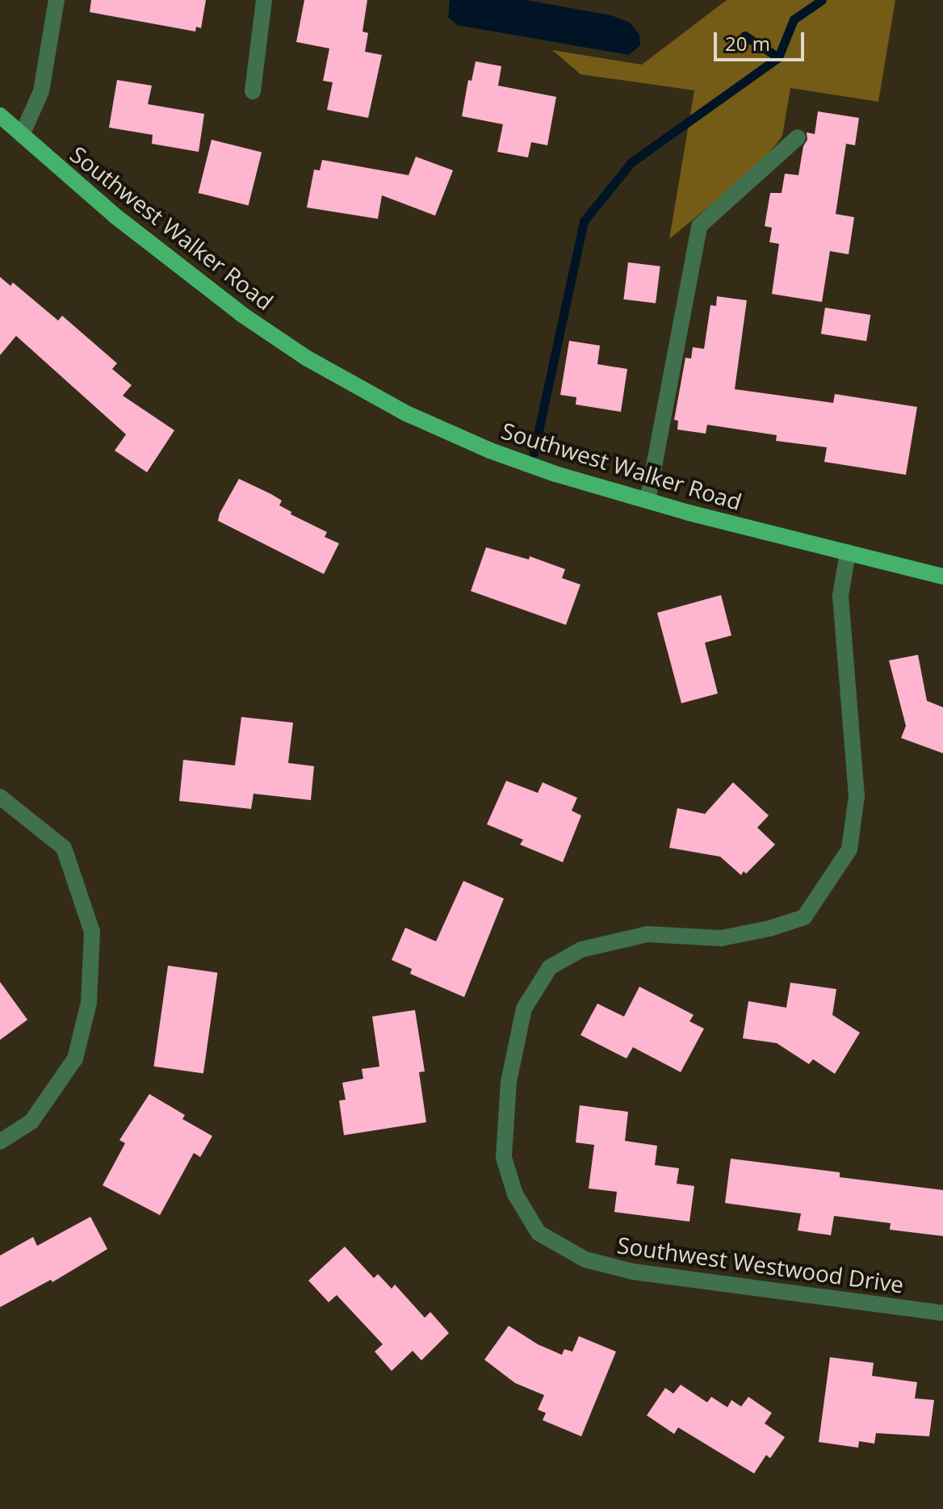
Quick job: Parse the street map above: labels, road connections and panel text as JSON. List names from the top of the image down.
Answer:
{
  "streets": {
    "main road": ["Southwest Walker Road"],
    "street": ["Southwest Westwood Drive"]
  },
  "crossings": [
    ["Southwest Walker Road", "Southwest Westwood Drive"]
  ],
  "scale_bar": "20 m"
}
